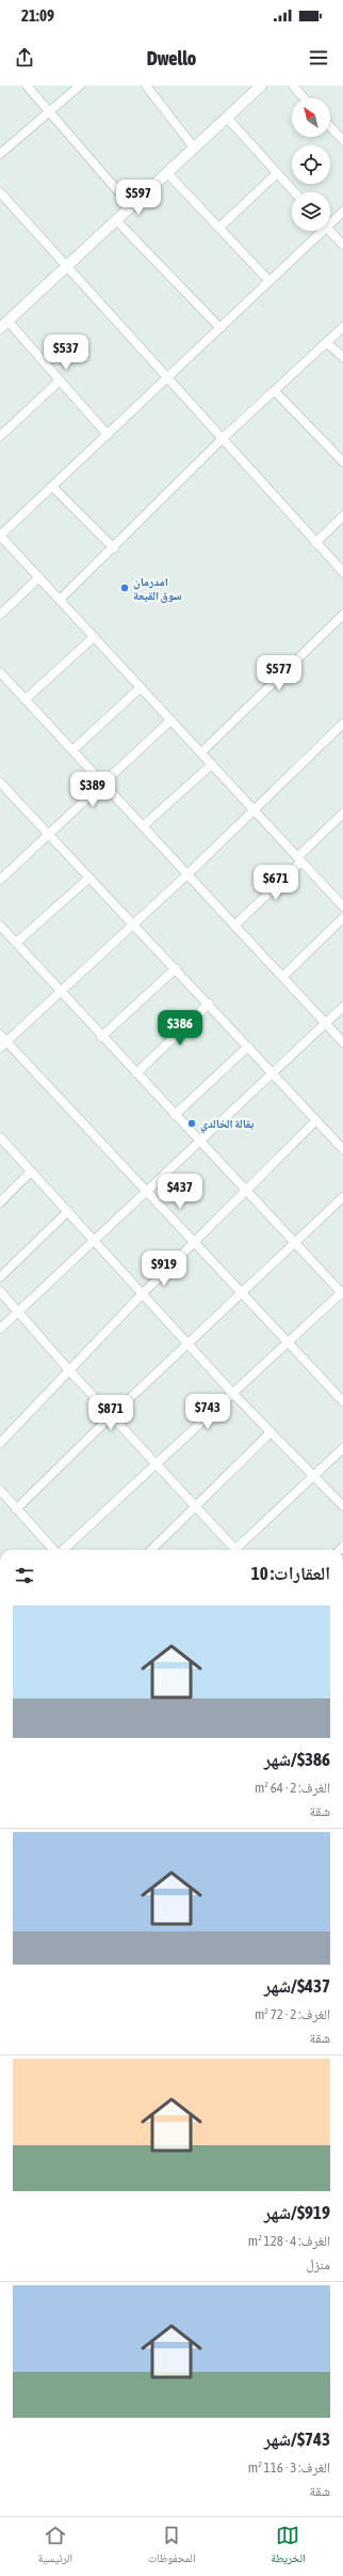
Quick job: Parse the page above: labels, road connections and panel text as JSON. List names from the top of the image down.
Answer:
{
  "places": ["امدرمان سوق القيعة", "بقالة الخالدي"],
  "north": "top left",
  "page": {
    "status": "21:09",
    "header": "Dwello",
    "price": [
      "$597",
      "$537",
      "$577",
      "$389",
      "$671",
      "$386",
      "$437",
      "$919",
      "$743",
      "$871"
    ],
    "heading": "العقارات: 10",
    "list": [
      {
        "name": "$386/شهر",
        "note": "الغرف: 2 · 64 m² · شقة"
      },
      {
        "name": "$437/شهر",
        "note": "الغرف: 2 · 72 m² · شقة"
      },
      {
        "name": "$919/شهر",
        "note": "الغرف: 4 · 128 m² · منزل"
      },
      {
        "name": "$743/شهر",
        "note": "الغرف: 3 · 116 m² · شقة"
      }
    ],
    "tabs": ["الخريطة", "المحفوظات", "الرئيسية"]
  }
}
